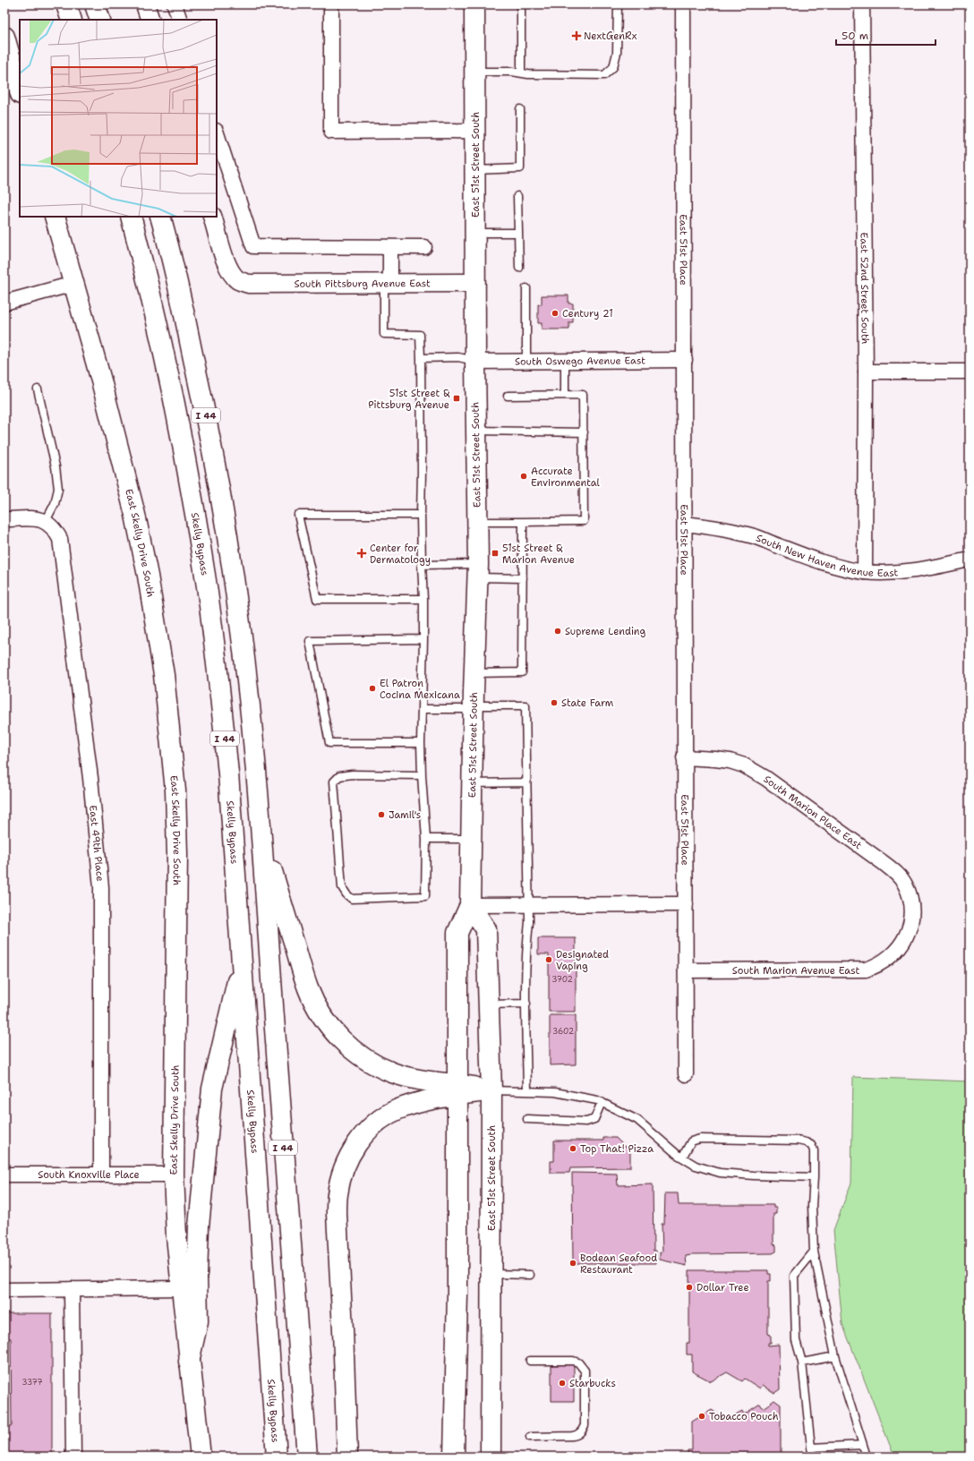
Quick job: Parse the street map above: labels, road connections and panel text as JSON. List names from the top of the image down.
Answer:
{
  "streets": {
    "main road": [
      "East 51st Street South",
      "I 44",
      "East Skelly Drive South",
      "Skelly Bypass"
    ],
    "street": [
      "East 51st Place",
      "South Pittsburg Avenue East",
      "East 52nd Street South",
      "South Oswego Avenue East",
      "South New Haven Avenue East",
      "South Marion Place East",
      "East 49th Place",
      "South Marion Avenue East",
      "South Knoxville Place"
    ]
  },
  "crossings": [
    ["East 51st Street South", "South Pittsburg Avenue East"],
    ["East 51st Street South", "South Oswego Avenue East"],
    ["East 51st Place", "South Oswego Avenue East"],
    ["East 51st Place", "South New Haven Avenue East"],
    ["East 51st Place", "South Marion Place East"],
    ["East 51st Place", "South Marion Avenue East"],
    ["East 52nd Street South", "South New Haven Avenue East"],
    ["East Skelly Drive South", "South Knoxville Place"],
    ["South Marion Place East", "South Marion Avenue East"],
    ["East 49th Place", "South Knoxville Place"]
  ],
  "places": {
    "health": ["NextGenRx", "Center for Dermatology"],
    "other": [
      "Century 21",
      "Accurate Environmental",
      "Supreme Lending",
      "El Patron Cocina Mexicana",
      "State Farm",
      "Jamil's",
      "Designated Vaping",
      "Top That! Pizza",
      "Bodean Seafood Restaurant",
      "Dollar Tree",
      "Starbucks",
      "Tobacco Pouch"
    ],
    "transit": ["51st Street & Pittsburg Avenue", "51st Street & Marion Avenue"]
  },
  "house_numbers": ["3702", "3602", "3377"],
  "scale_bar": "50 m"
}
